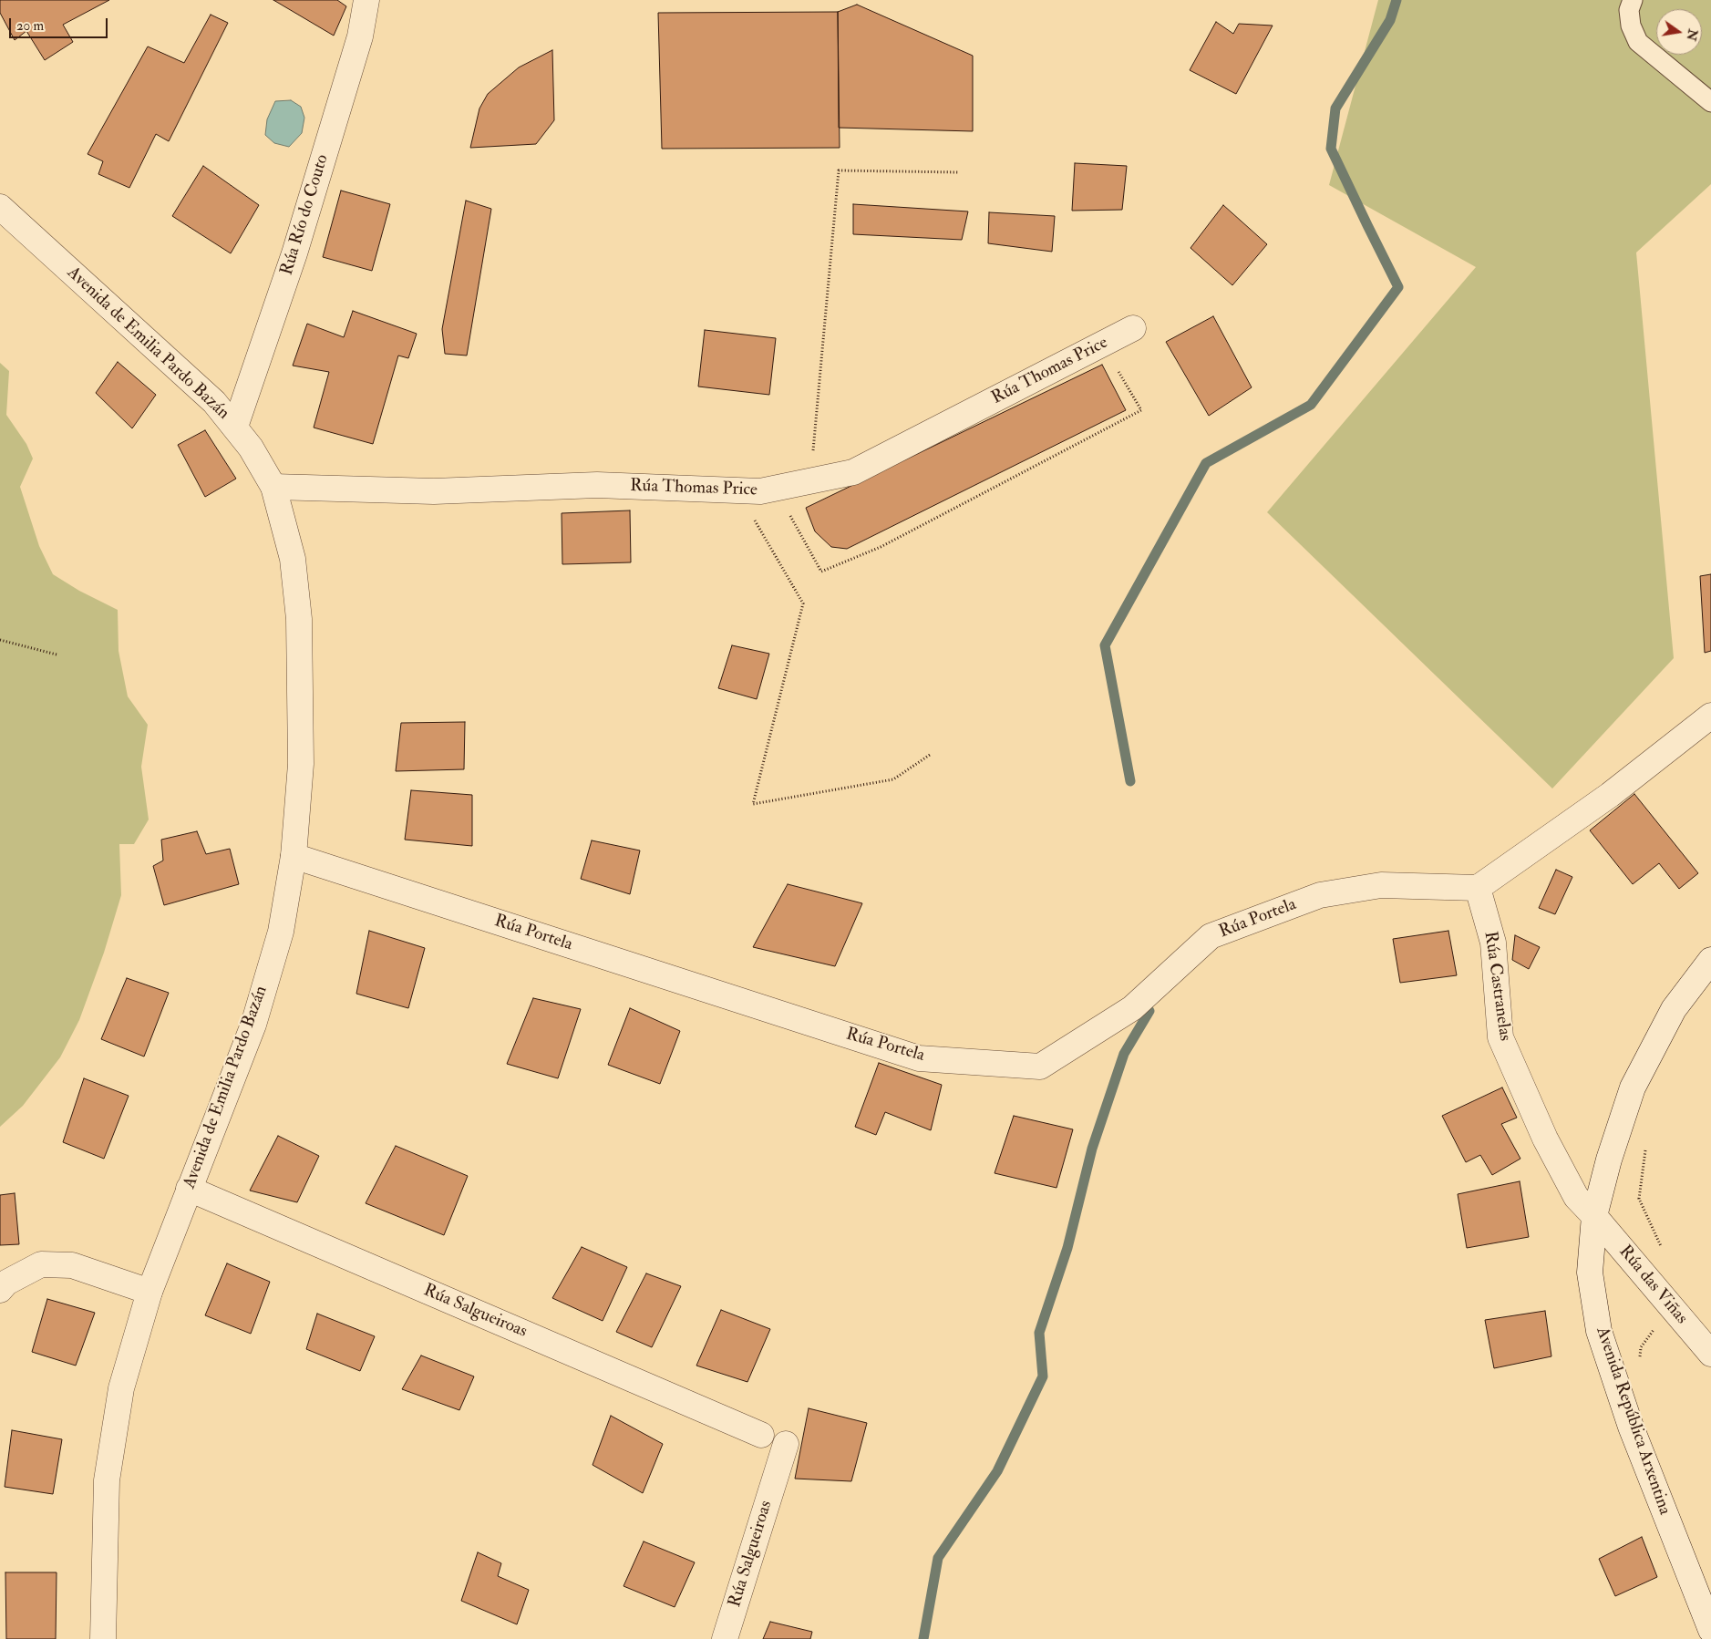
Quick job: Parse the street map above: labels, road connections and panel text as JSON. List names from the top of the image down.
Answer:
{
  "streets": {
    "street": [
      "Rúa Río do Couto",
      "Avenida de Emilia Pardo Bazán",
      "Rúa Thomas Price",
      "Rúa Portela",
      "Rúa Castranelas",
      "Rúa das Viñas",
      "Rúa Salgueiroas",
      "Avenida República Arxentina"
    ]
  },
  "crossings": [
    ["Rúa Río do Couto", "Avenida de Emilia Pardo Bazán"],
    ["Avenida de Emilia Pardo Bazán", "Rúa Thomas Price"],
    ["Avenida de Emilia Pardo Bazán", "Rúa Portela"],
    ["Avenida de Emilia Pardo Bazán", "Rúa Salgueiroas"],
    ["Rúa Portela", "Rúa Castranelas"],
    ["Rúa Castranelas", "Rúa das Viñas"],
    ["Rúa Castranelas", "Avenida República Arxentina"],
    ["Rúa das Viñas", "Avenida República Arxentina"]
  ],
  "scale_bar": "20 m",
  "north": "right"
}
